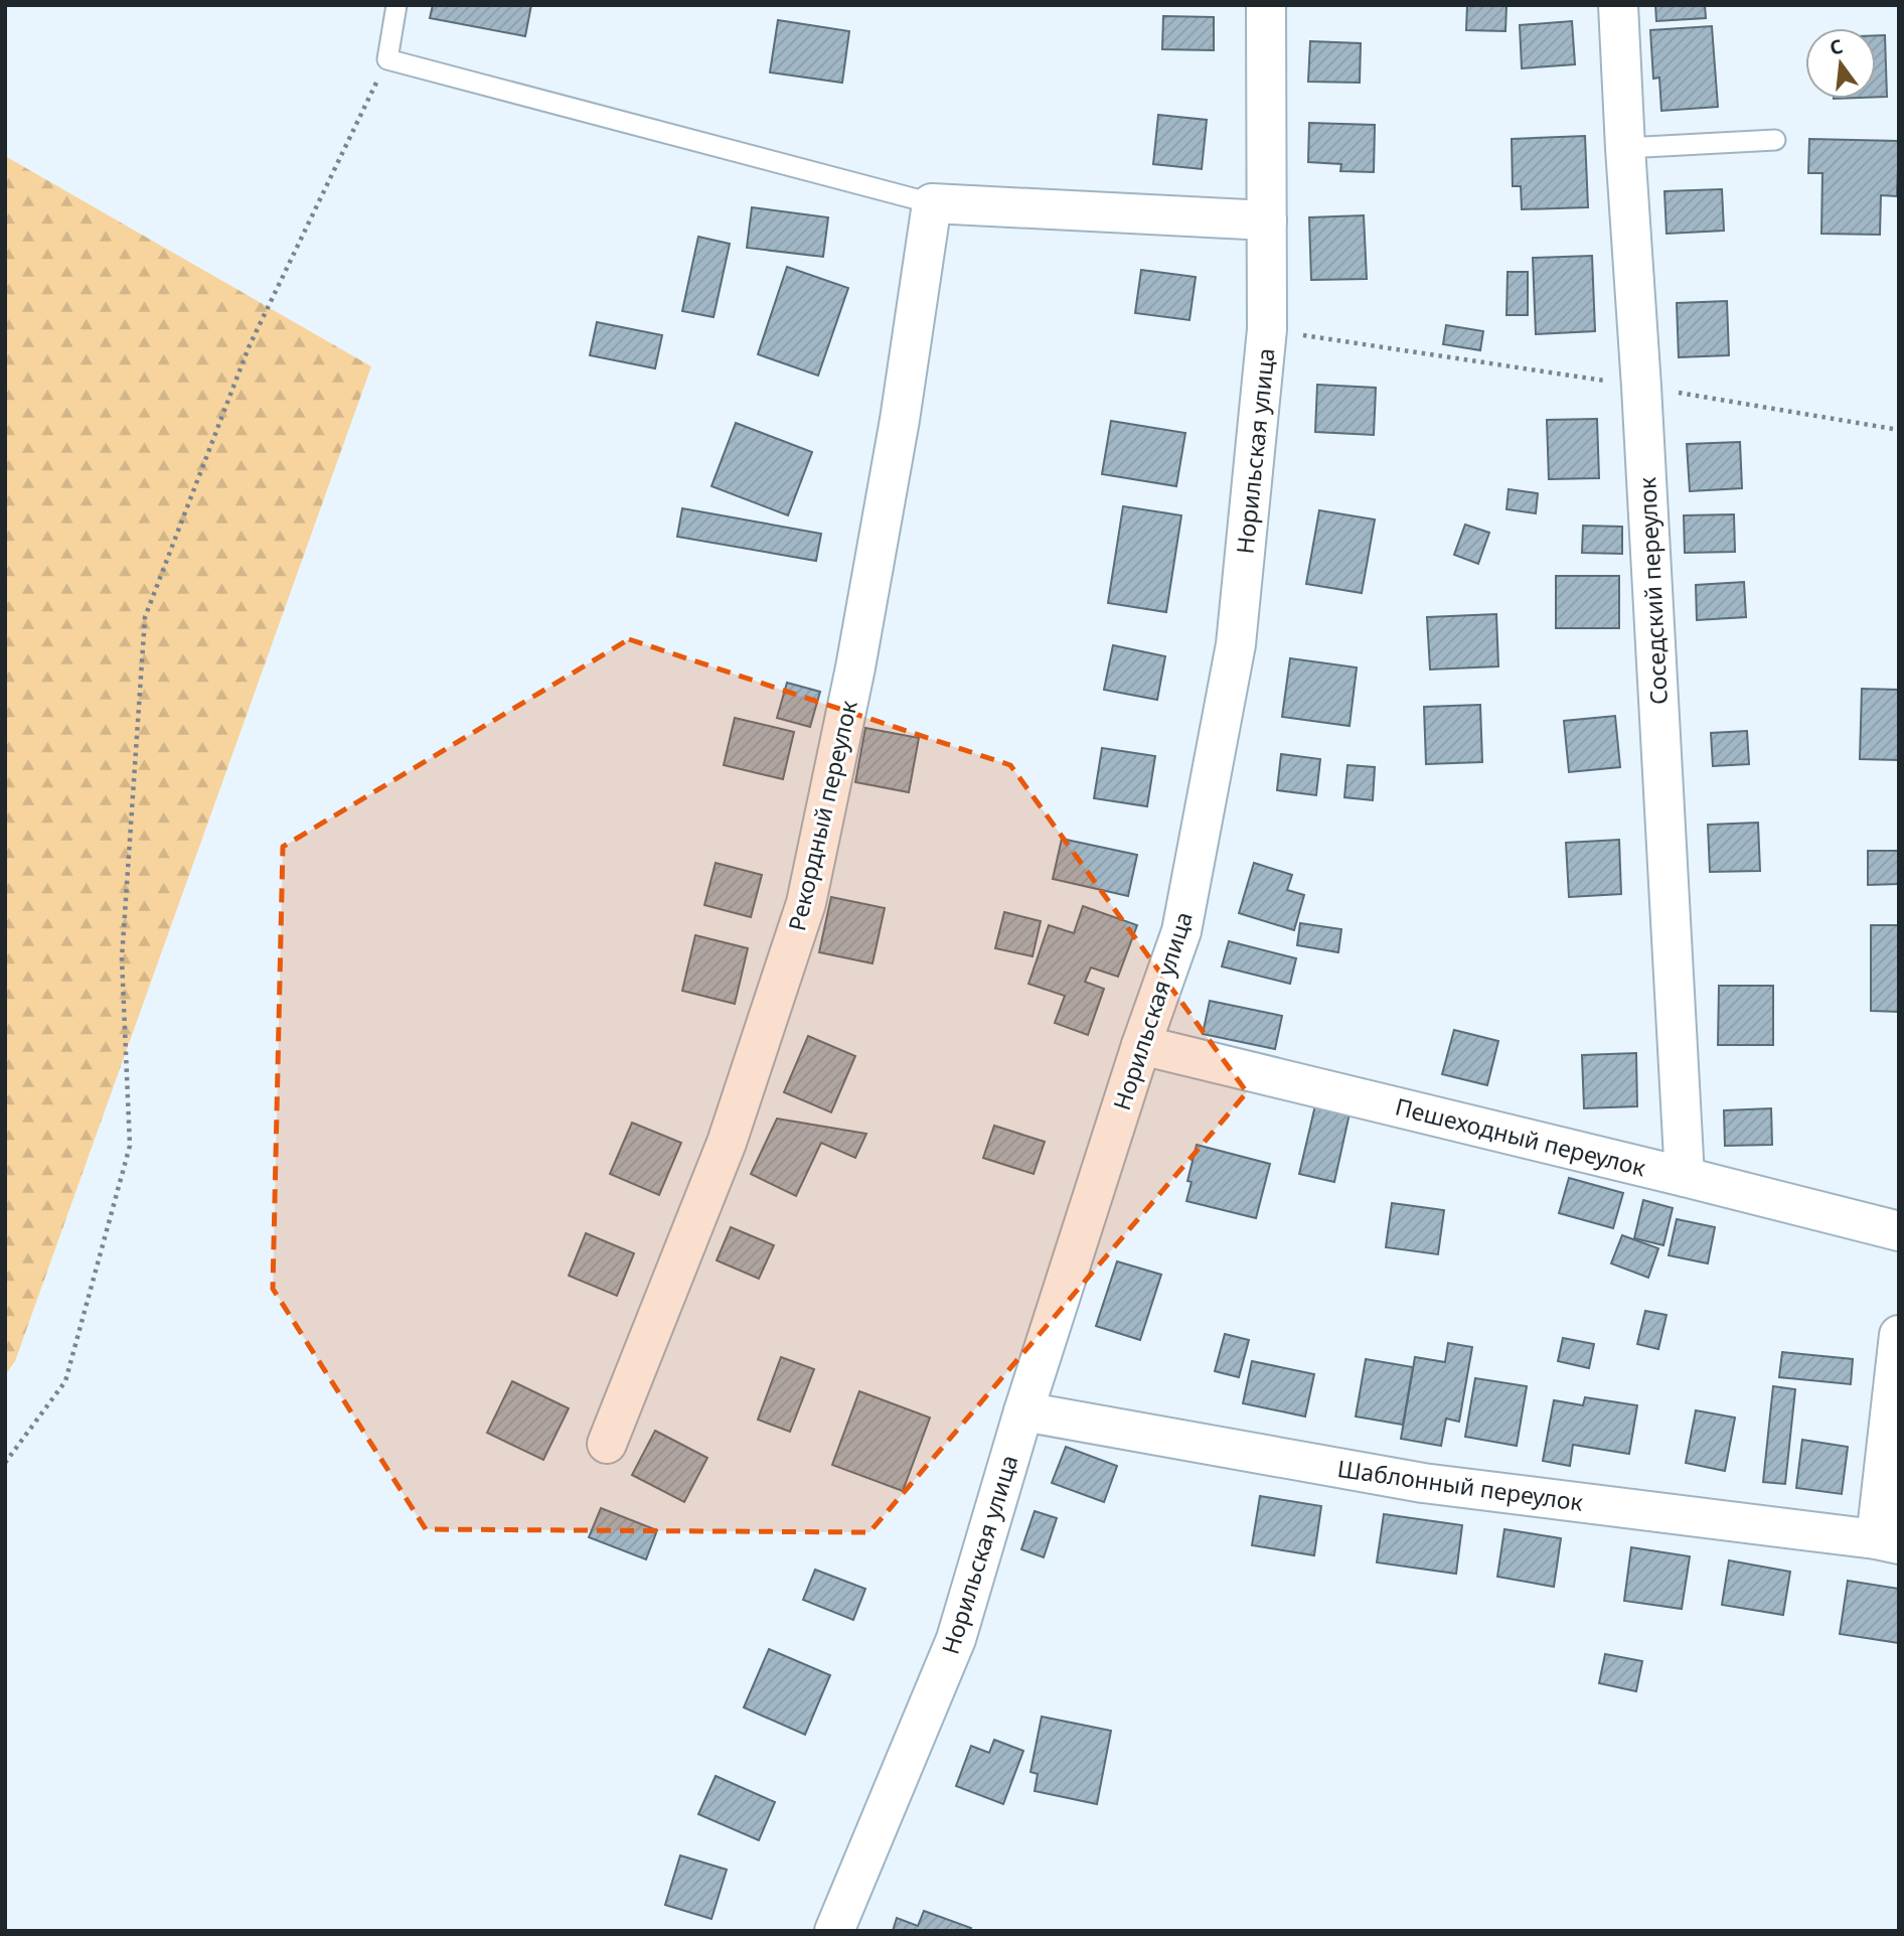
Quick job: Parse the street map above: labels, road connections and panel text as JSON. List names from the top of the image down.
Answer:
{
  "streets": {
    "street": [
      "Норильская улица",
      "Соседский переулок",
      "Рекордный переулок",
      "Пешеходный переулок",
      "Шаблонный переулок"
    ]
  },
  "crossings": [
    ["Норильская улица", "Пешеходный переулок"],
    ["Норильская улица", "Шаблонный переулок"],
    ["Соседский переулок", "Пешеходный переулок"]
  ],
  "north": "top"
}
